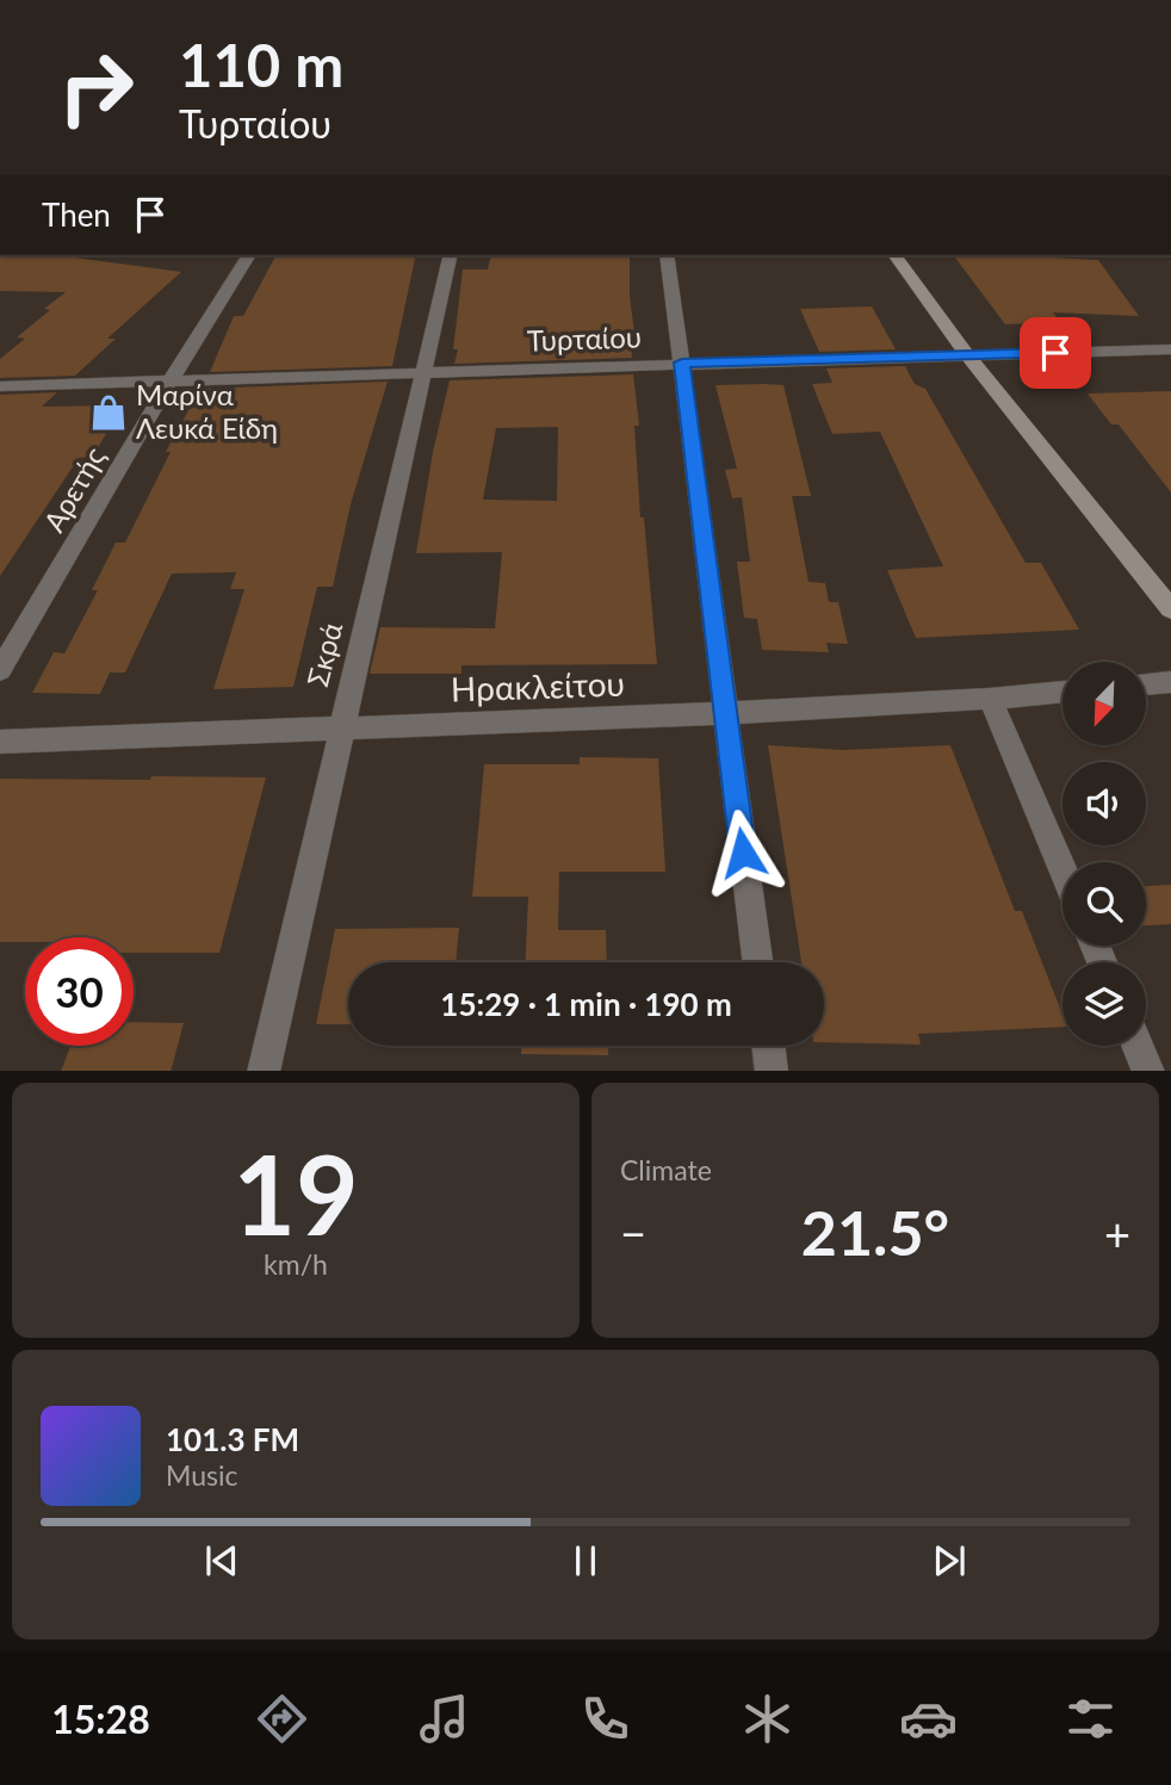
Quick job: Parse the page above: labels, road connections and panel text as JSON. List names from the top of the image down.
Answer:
{
  "streets": {
    "street": [
      "Τυρταίου",
      "Αρετής",
      "Σκρά",
      "Ηρακλείτου"
    ]
  },
  "crossings": [
    ["Τυρταίου", "Αρετής"],
    ["Τυρταίου", "Σκρά"],
    ["Σκρά", "Ηρακλείτου"]
  ],
  "places": {
    "shop": ["Μαρίνα Λευκά Είδη"]
  },
  "north": "bottom left",
  "page": {
    "turn": ["110 m", "Τυρταίου"],
    "then": "Then",
    "limit": "30",
    "trip": "15:29 · 1 min · 190 m",
    "tile": [
      ["19", "km/h"],
      "Climate"
    ],
    "heat": ["−", "21.5°", "+"],
    "song": ["101.3 FM", "Music"],
    "tabs": "15:28"
  }
}
